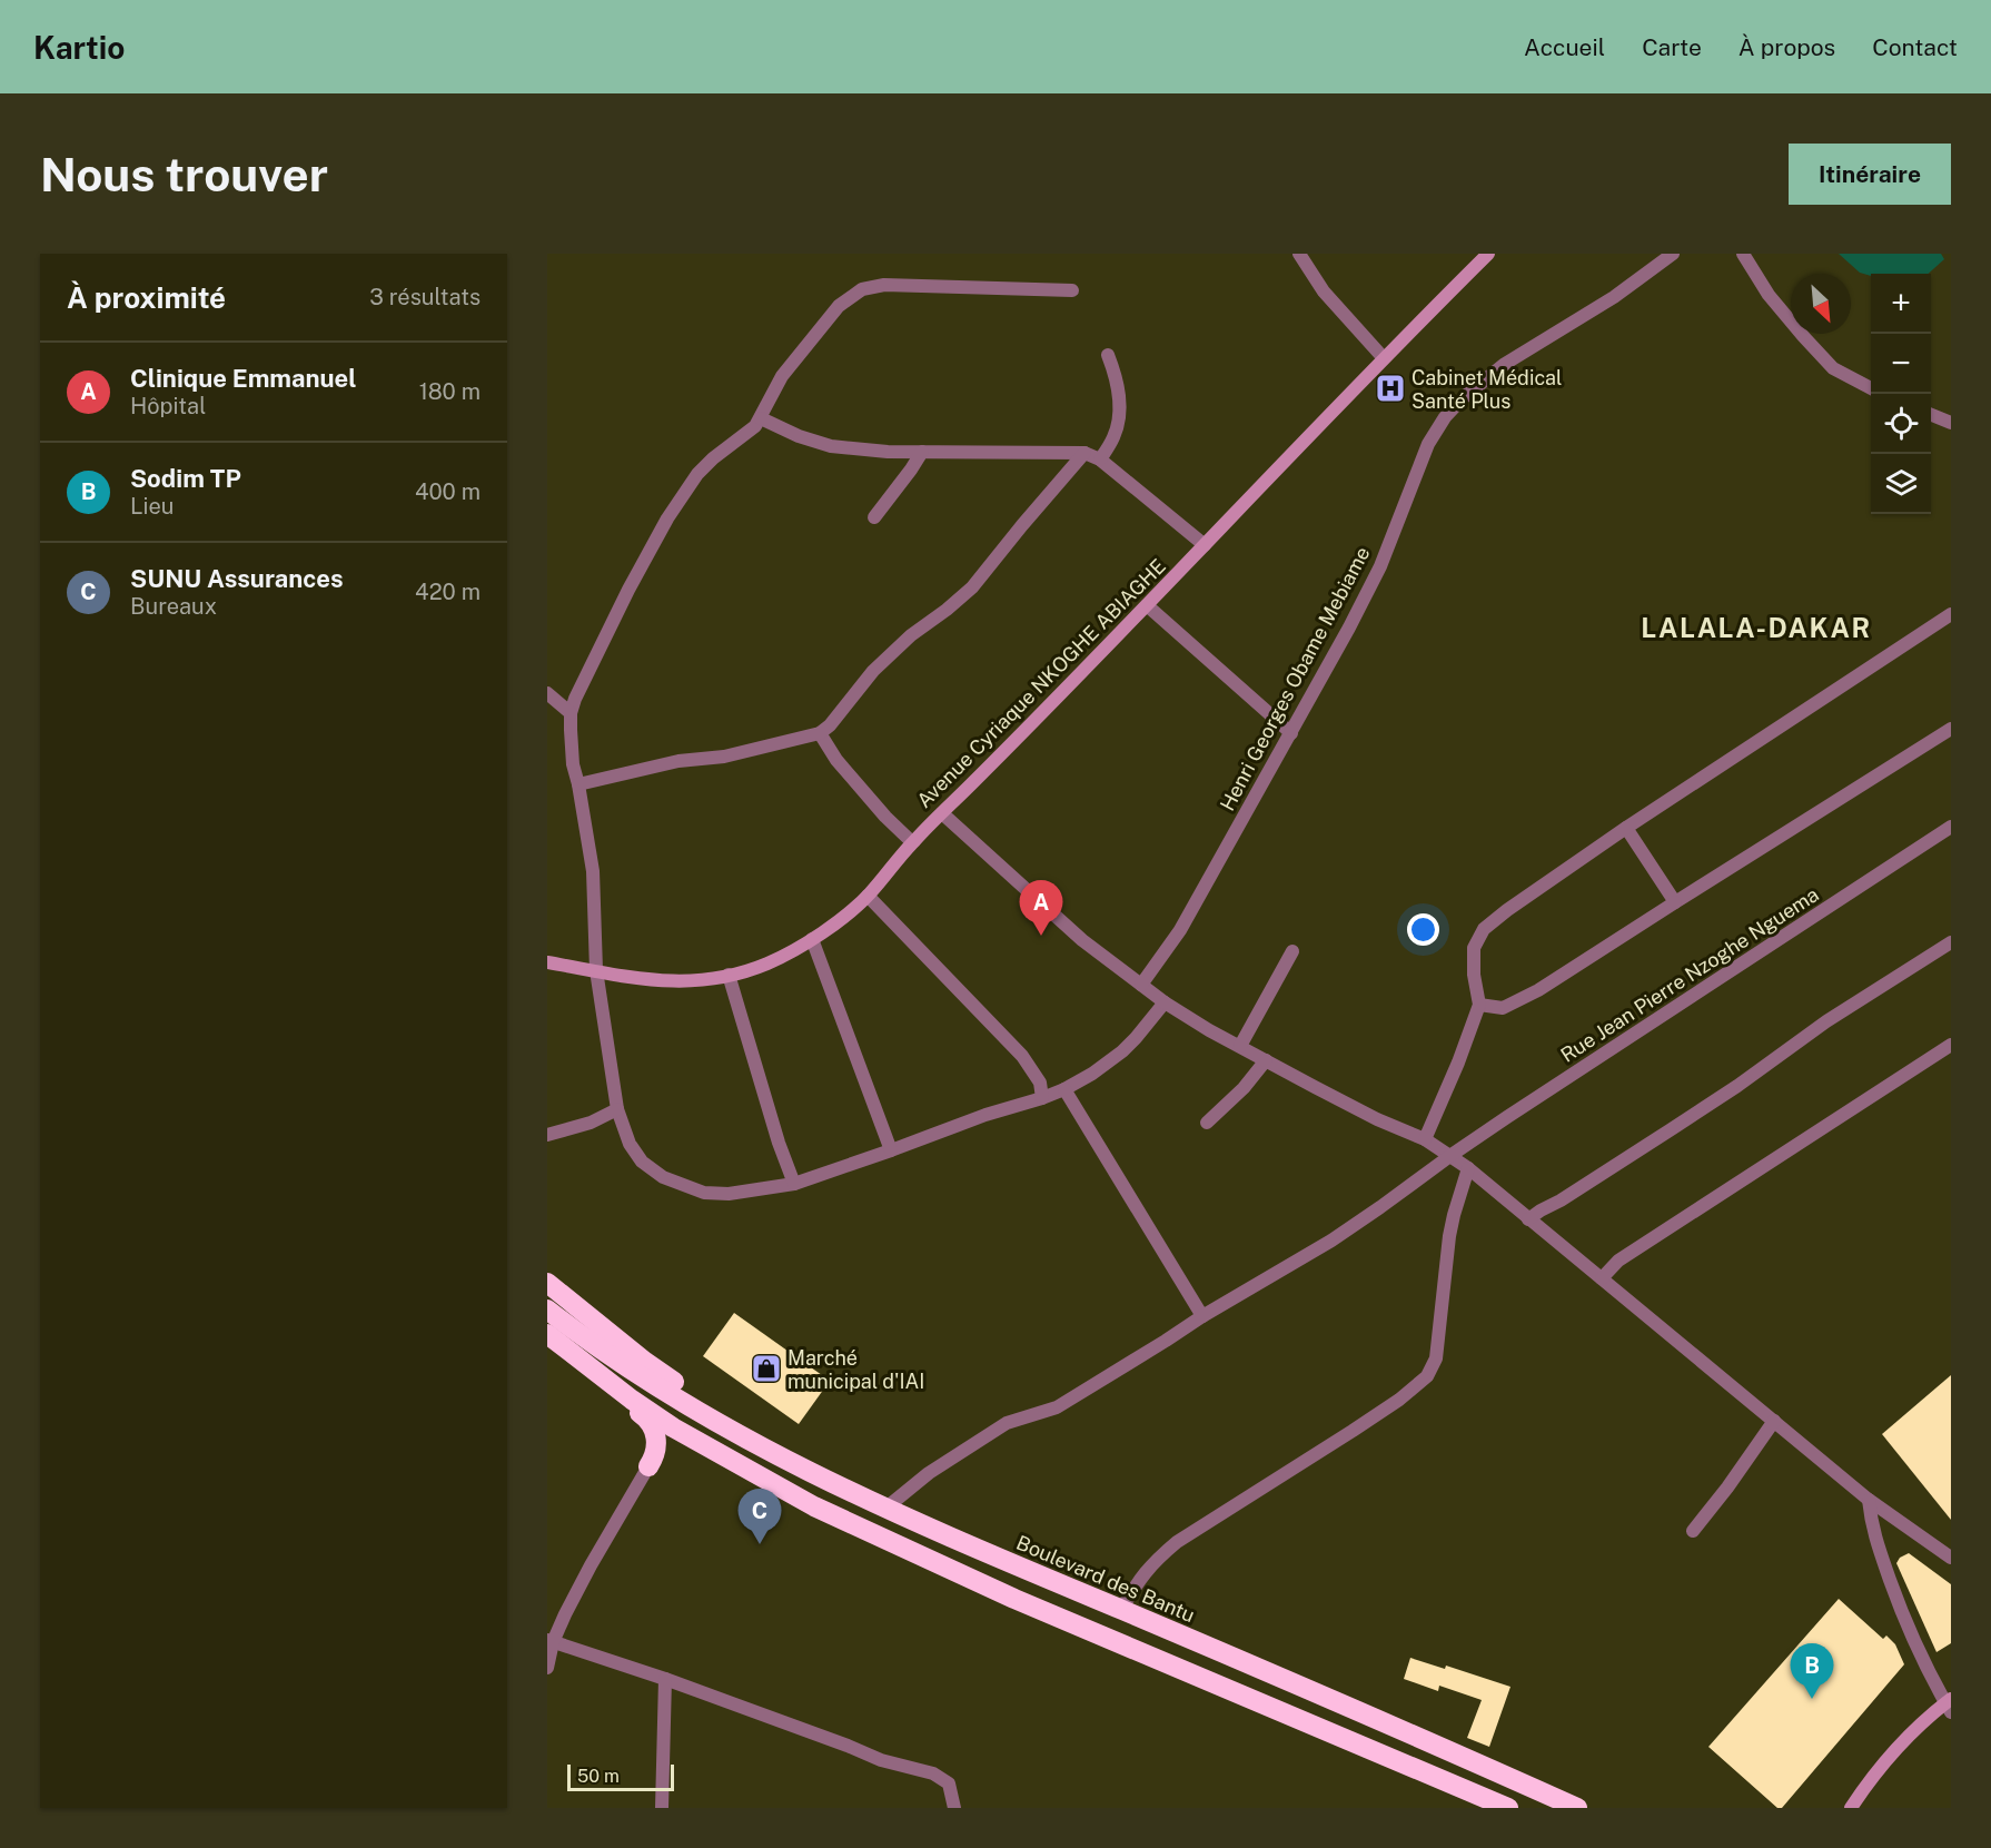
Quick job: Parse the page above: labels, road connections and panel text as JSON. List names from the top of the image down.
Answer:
{
  "streets": {
    "highway": ["Boulevard des Bantu"],
    "street": ["Henri Georges Obame Mebiame", "Avenue Cyriaque NKOGHE ABIAGHE", "Rue Jean Pierre Nzoghe Nguema"]
  },
  "crossings": [
    ["Rue Jean Pierre Nzoghe Nguema", "Boulevard des Bantu"]
  ],
  "districts": ["LALALA-DAKAR"],
  "places": {
    "hospital": ["Cabinet Médical Santé Plus"],
    "shop": ["Marché municipal d'IAI"]
  },
  "scale_bar": "50 m",
  "north": "bottom right",
  "page": {
    "header": "Kartio",
    "nav": [
      "Accueil",
      "Carte",
      "À propos",
      "Contact"
    ],
    "buttons": "Itinéraire",
    "title": "Nous trouver",
    "heading": ["À proximité", "3 résultats"],
    "map_buttons": ["+", "−"],
    "list": [
      {
        "mark": "A",
        "name": "Clinique Emmanuel",
        "note": "Hôpital",
        "value": "180 m"
      },
      {
        "mark": "B",
        "name": "Sodim TP",
        "note": "Lieu",
        "value": "400 m"
      },
      {
        "mark": "C",
        "name": "SUNU Assurances",
        "note": "Bureaux",
        "value": "420 m"
      }
    ],
    "pins": ["A", "C", "B"],
    "scale": "50 m"
  }
}
